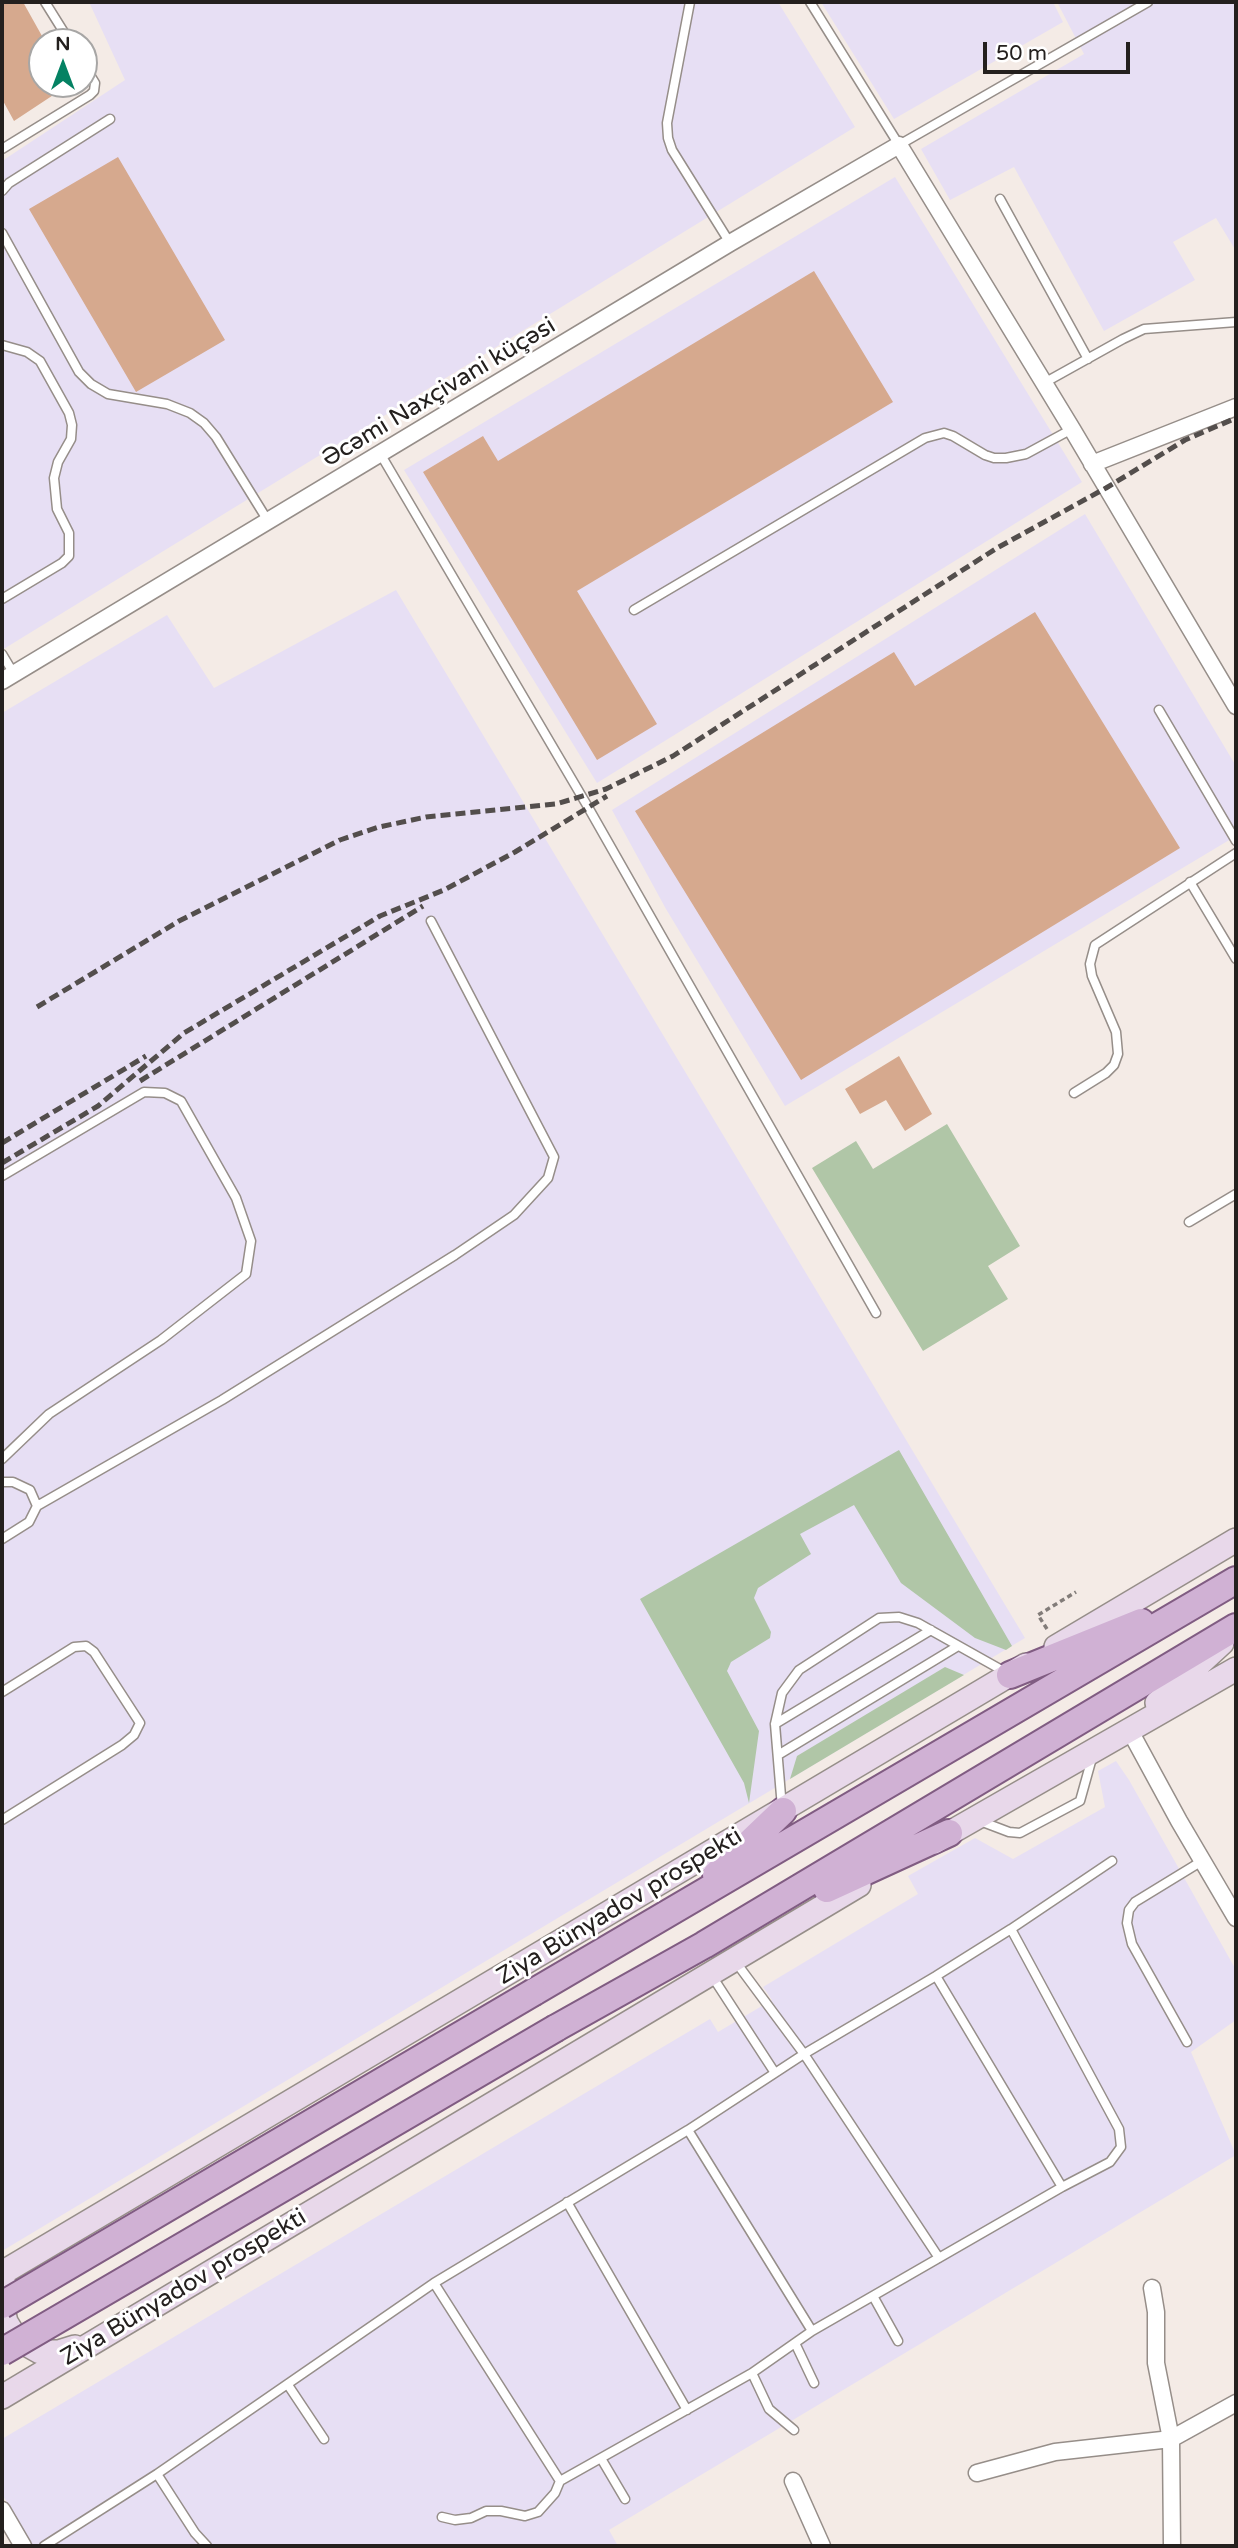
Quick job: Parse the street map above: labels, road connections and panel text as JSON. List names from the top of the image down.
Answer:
{
  "streets": {
    "main road": ["Ziya Bünyadov prospekti"],
    "street": ["Əcəmi Naxçivani küçəsi"]
  },
  "scale_bar": "50 m",
  "north": "top"
}
